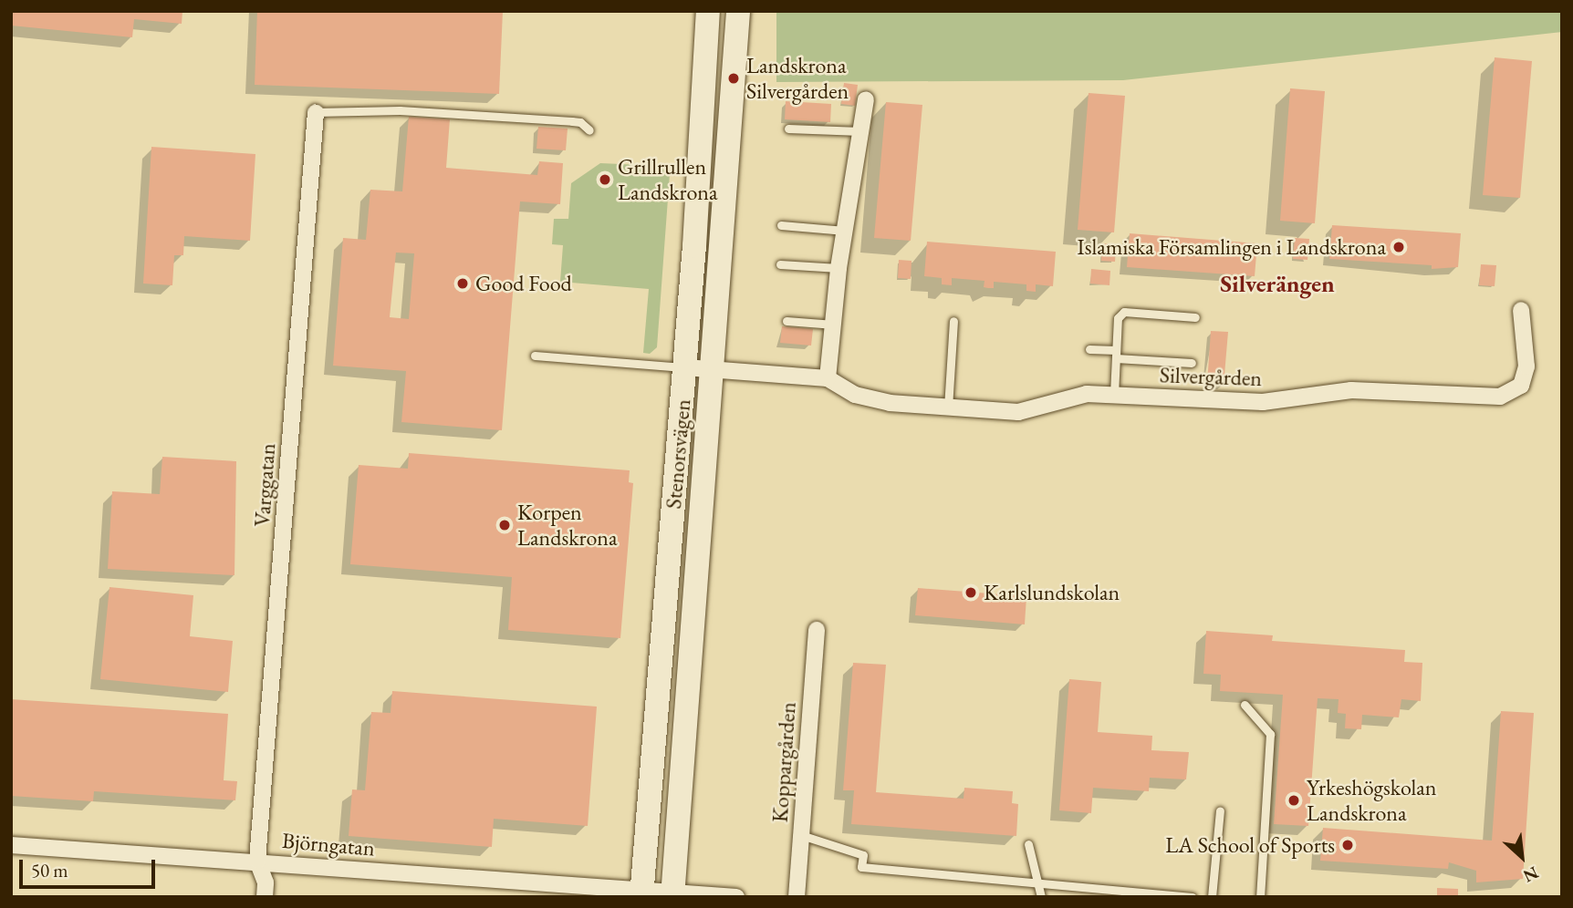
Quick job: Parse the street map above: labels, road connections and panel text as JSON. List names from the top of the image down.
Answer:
{
  "streets": {
    "street": [
      "Silvergården",
      "Stenorsvägen",
      "Varggatan",
      "Koppargården",
      "Björngatan"
    ]
  },
  "crossings": [
    ["Silvergården", "Stenorsvägen"],
    ["Stenorsvägen", "Björngatan"],
    ["Varggatan", "Björngatan"]
  ],
  "districts": ["Silverängen"],
  "places": [
    "Landskrona Silvergården",
    "Grillrullen Landskrona",
    "Islamiska Församlingen i Landskrona",
    "Good Food",
    "Korpen Landskrona",
    "Karlslundskolan",
    "Yrkeshögskolan Landskrona",
    "LA School of Sports"
  ],
  "scale_bar": "50 m",
  "north": "bottom right"
}
